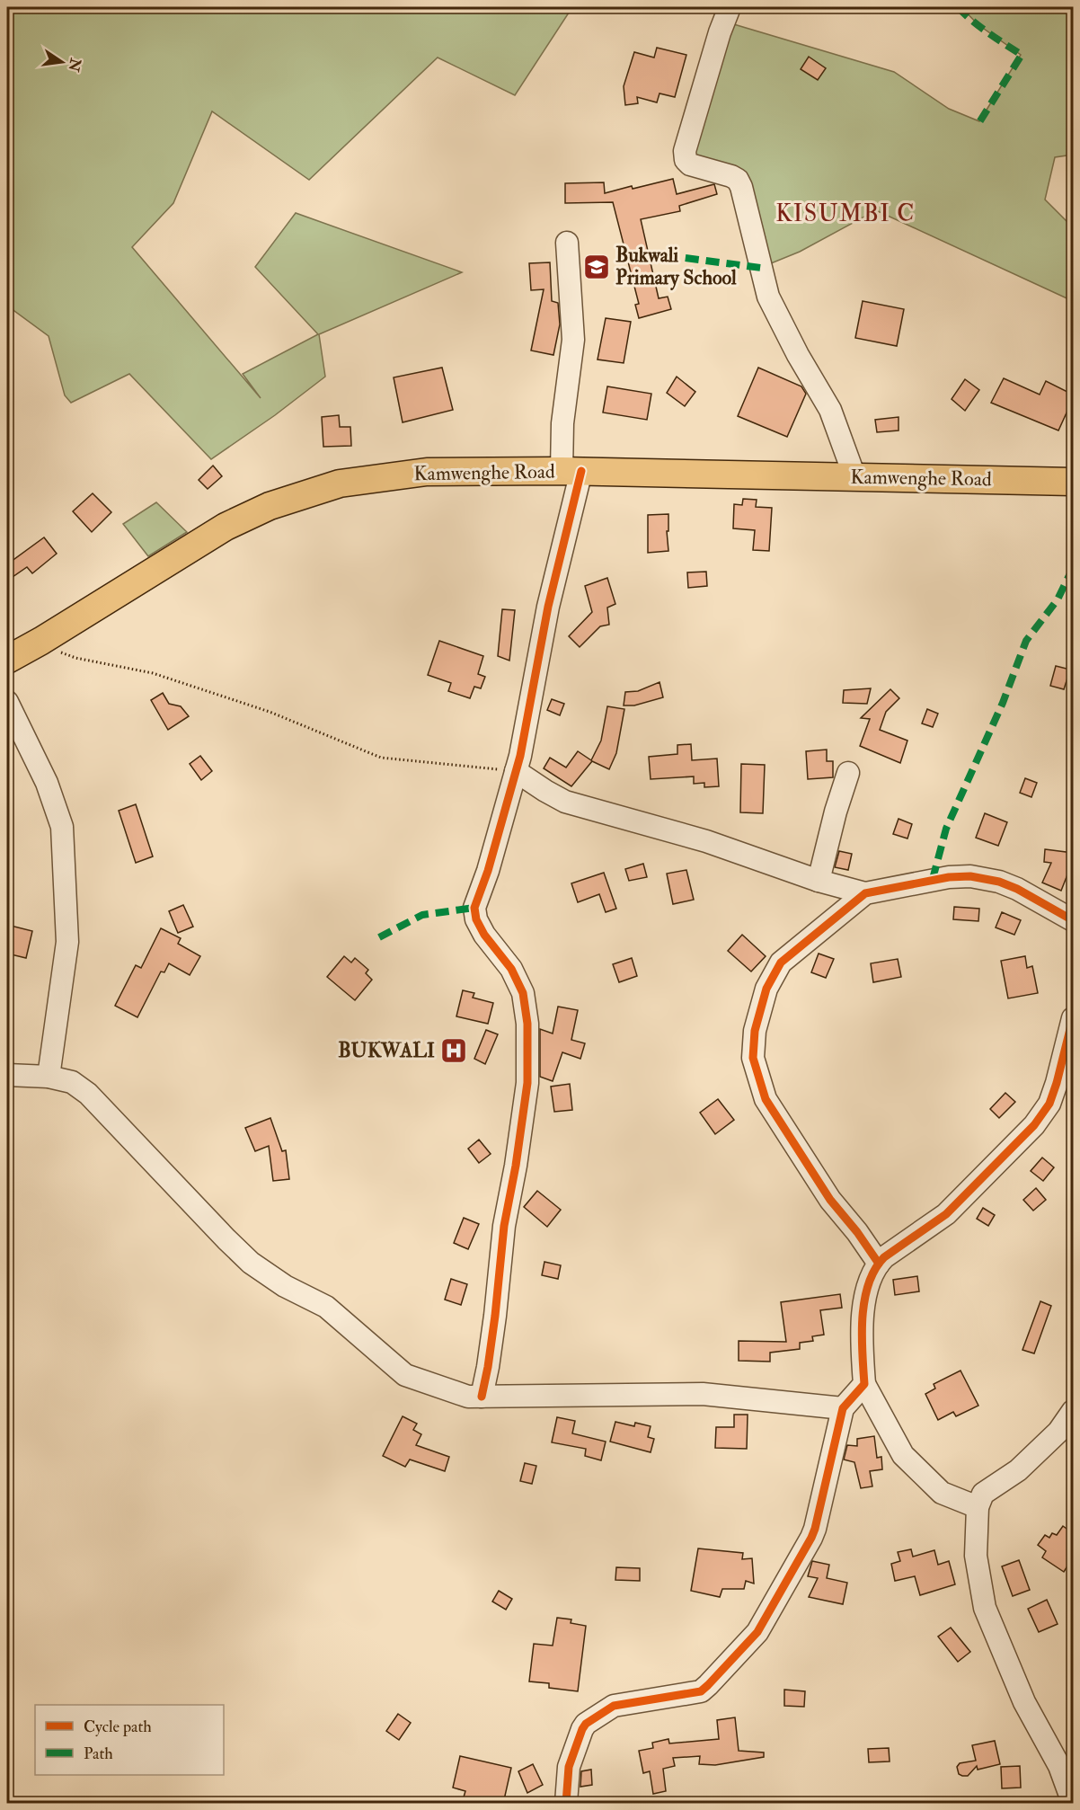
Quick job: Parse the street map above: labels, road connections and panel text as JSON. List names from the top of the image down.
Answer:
{
  "streets": {
    "main road": ["Kamwenghe Road"]
  },
  "districts": ["KISUMBI C"],
  "places": {
    "school or university": ["Bukwali Primary School"],
    "hospital": ["BUKWALI"]
  },
  "legend": ["Cycle path", "Path"],
  "north": "right"
}
